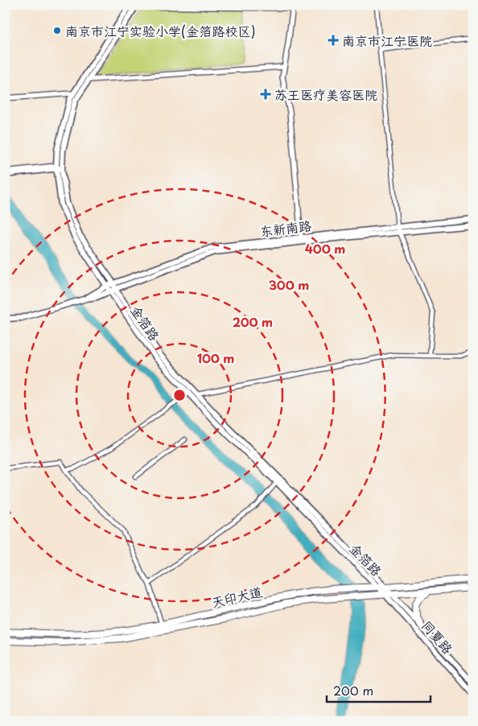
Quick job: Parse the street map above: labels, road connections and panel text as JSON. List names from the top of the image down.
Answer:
{
  "streets": {
    "main road": [
      "东新南路",
      "金箔路",
      "天印大道",
      "同夏路"
    ]
  },
  "crossings": [
    ["东新南路", "金箔路"],
    ["金箔路", "天印大道"],
    ["金箔路", "同夏路"],
    ["天印大道", "同夏路"]
  ],
  "places": {
    "other": ["南京市江宁实验小学(金箔路校区)"],
    "health": ["南京市江宁医院", "苏王医疗美容医院"]
  },
  "scale_bar": "200 m",
  "rings": [
    "400 m",
    "300 m",
    "200 m",
    "100 m"
  ]
}
